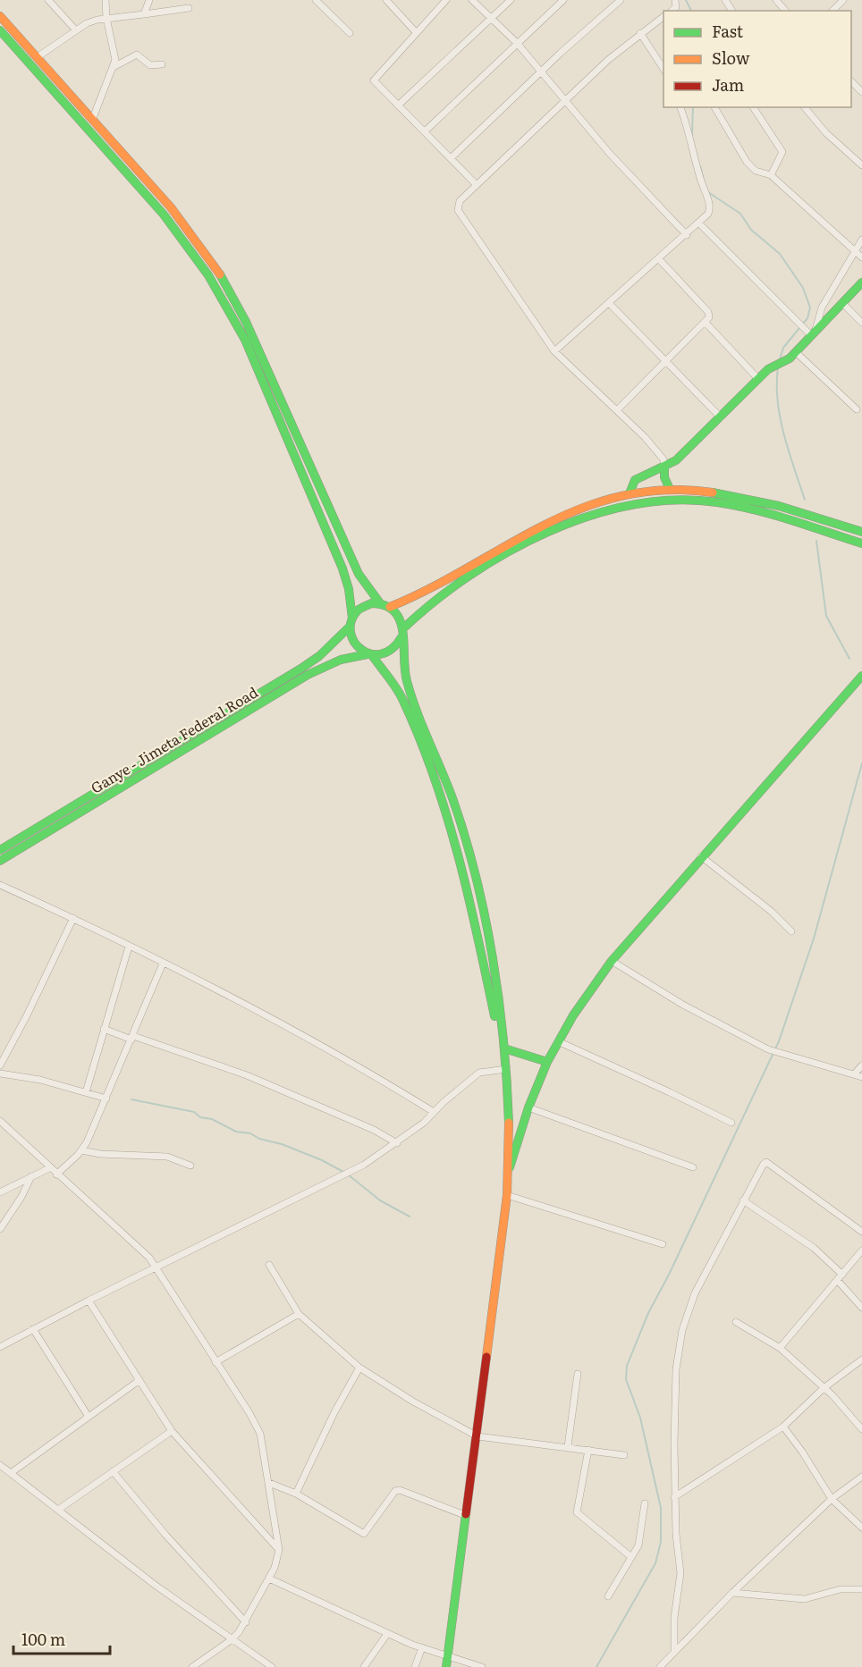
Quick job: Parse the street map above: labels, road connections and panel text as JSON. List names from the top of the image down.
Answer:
{
  "streets": {
    "main road": ["Ganye - Jimeta Federal Road"]
  },
  "legend": ["Fast", "Slow", "Jam"],
  "scale_bar": "100 m"
}
